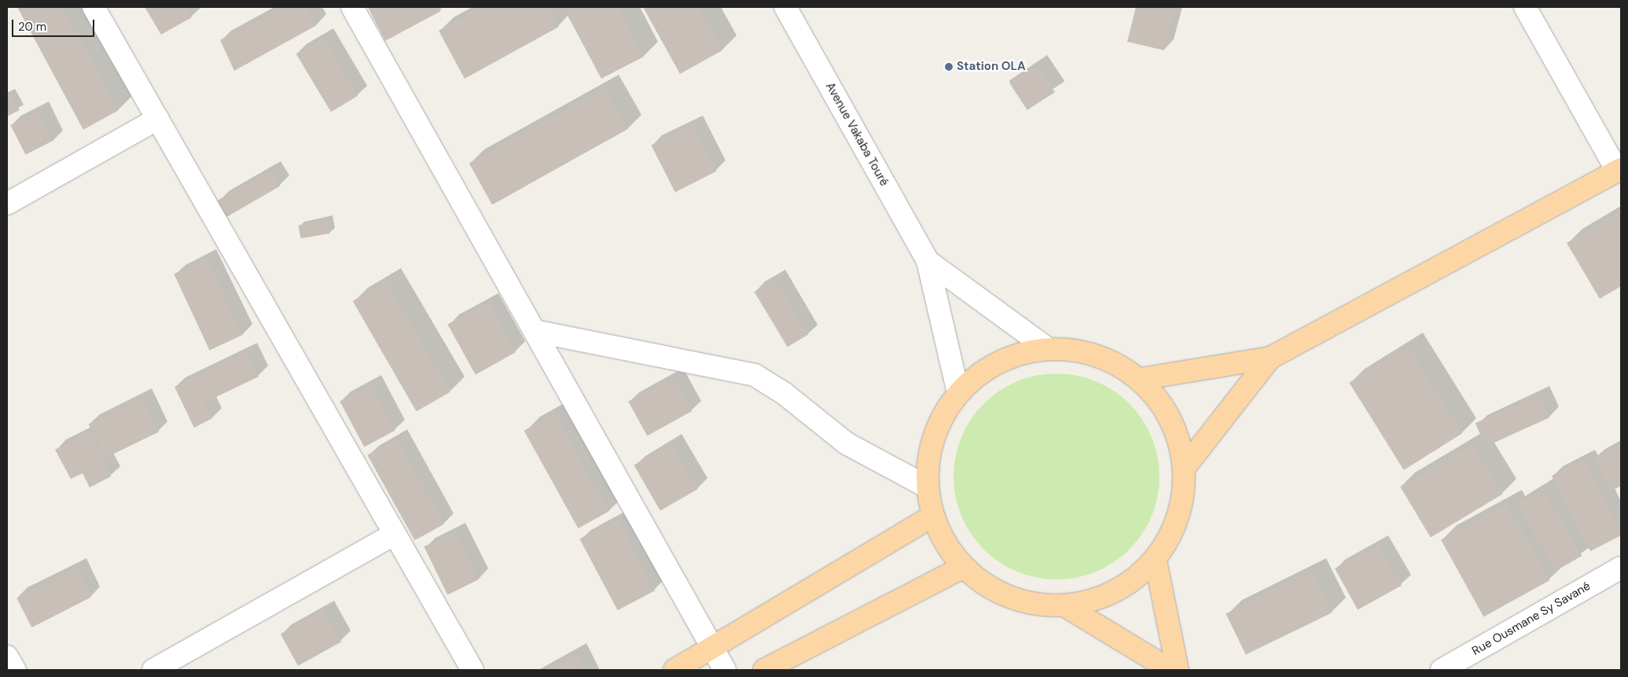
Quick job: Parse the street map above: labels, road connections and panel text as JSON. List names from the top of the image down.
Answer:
{
  "streets": {
    "street": ["Avenue Vakaba Touré", "Rue Ousmane Sy Savané"]
  },
  "places": ["Station OLA"],
  "scale_bar": "20 m"
}
